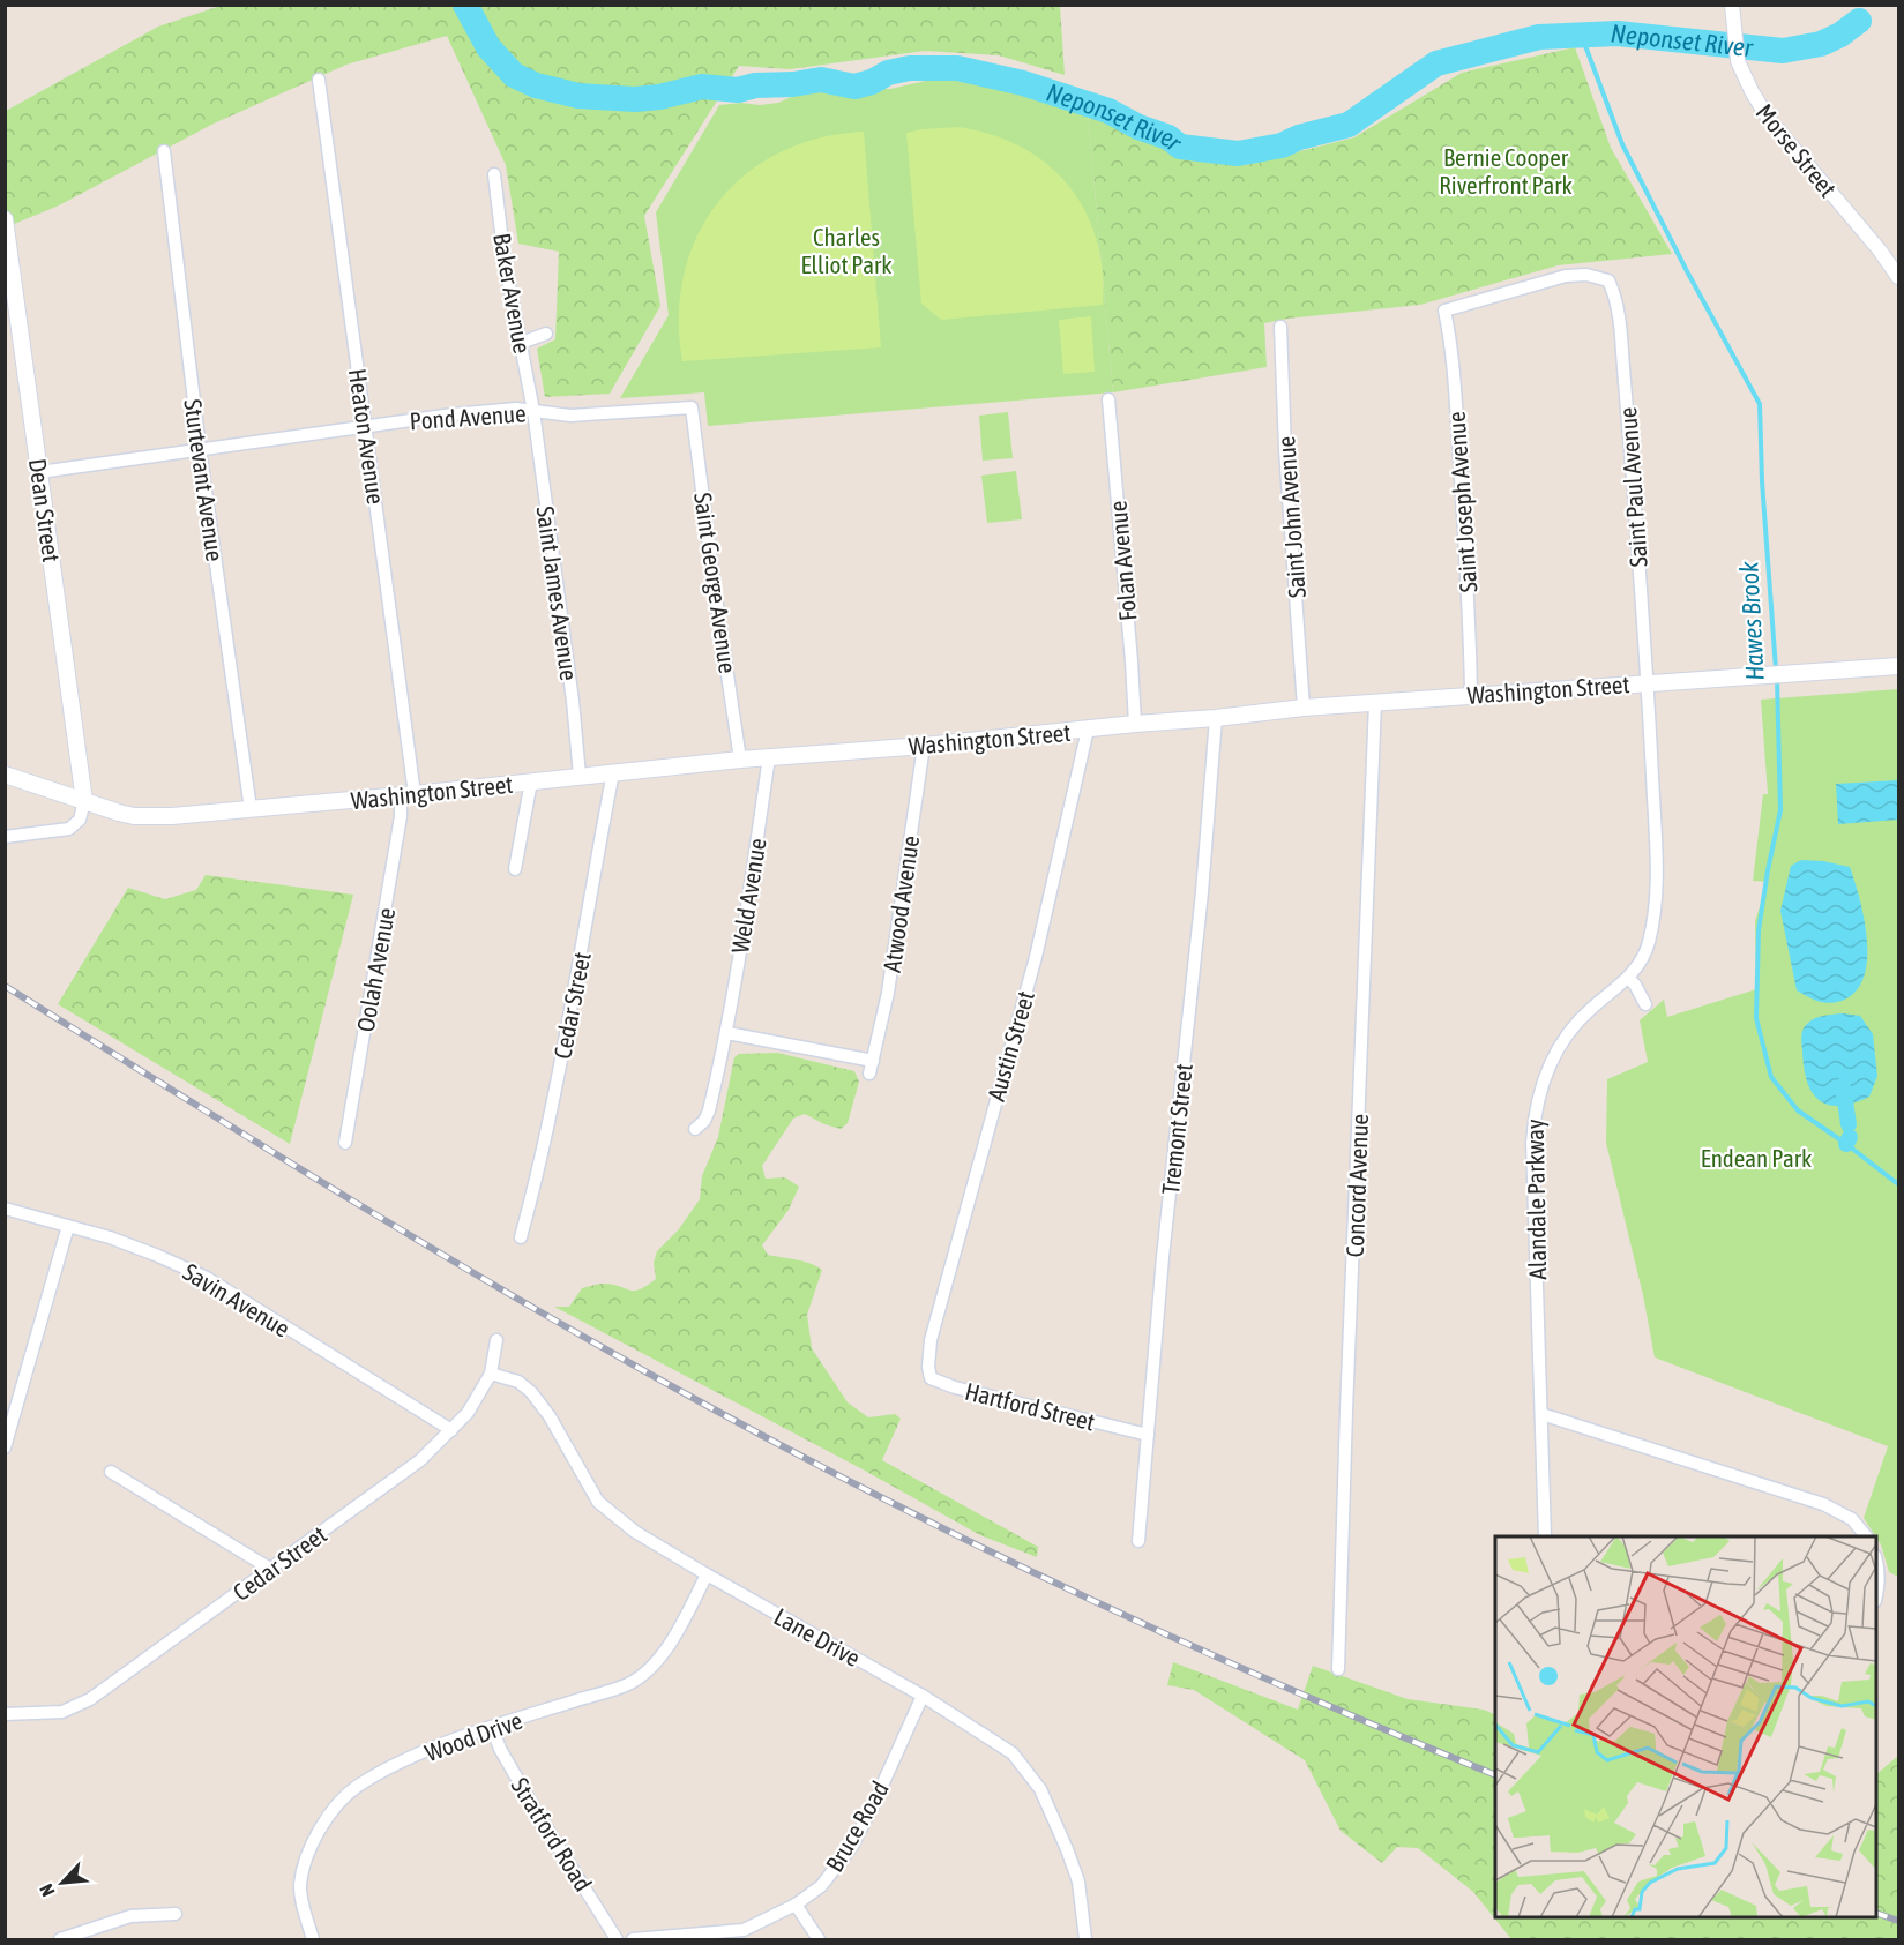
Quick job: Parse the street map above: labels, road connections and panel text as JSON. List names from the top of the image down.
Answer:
{
  "streets": {
    "main road": ["Dean Street", "Washington Street"],
    "street": [
      "Morse Street",
      "Baker Avenue",
      "Pond Avenue",
      "Heaton Avenue",
      "Sturtevant Avenue",
      "Saint Paul Avenue",
      "Saint Joseph Avenue",
      "Saint John Avenue",
      "Folan Avenue",
      "Saint George Avenue",
      "Saint James Avenue",
      "Weld Avenue",
      "Atwood Avenue",
      "Oolah Avenue",
      "Cedar Street",
      "Austin Street",
      "Tremont Street",
      "Concord Avenue",
      "Alandale Parkway",
      "Savin Avenue",
      "Hartford Street",
      "Lane Drive",
      "Wood Drive",
      "Bruce Road",
      "Stratford Road"
    ]
  },
  "crossings": [
    ["Baker Avenue", "Pond Avenue"],
    ["Baker Avenue", "Saint James Avenue"],
    ["Pond Avenue", "Heaton Avenue"],
    ["Pond Avenue", "Sturtevant Avenue"],
    ["Pond Avenue", "Dean Street"],
    ["Pond Avenue", "Saint George Avenue"],
    ["Pond Avenue", "Saint James Avenue"],
    ["Heaton Avenue", "Washington Street"],
    ["Heaton Avenue", "Oolah Avenue"],
    ["Sturtevant Avenue", "Washington Street"],
    ["Saint Paul Avenue", "Saint Joseph Avenue"],
    ["Saint Paul Avenue", "Washington Street"],
    ["Saint Paul Avenue", "Alandale Parkway"],
    ["Saint Joseph Avenue", "Washington Street"],
    ["Dean Street", "Washington Street"],
    ["Saint John Avenue", "Washington Street"],
    ["Folan Avenue", "Washington Street"],
    ["Saint George Avenue", "Washington Street"],
    ["Saint James Avenue", "Washington Street"],
    ["Washington Street", "Weld Avenue"],
    ["Washington Street", "Atwood Avenue"],
    ["Washington Street", "Oolah Avenue"],
    ["Washington Street", "Cedar Street"],
    ["Washington Street", "Austin Street"],
    ["Washington Street", "Tremont Street"],
    ["Washington Street", "Concord Avenue"],
    ["Washington Street", "Alandale Parkway"],
    ["Weld Avenue", "Atwood Avenue"],
    ["Cedar Street", "Savin Avenue"],
    ["Cedar Street", "Lane Drive"],
    ["Austin Street", "Hartford Street"],
    ["Tremont Street", "Hartford Street"],
    ["Lane Drive", "Wood Drive"],
    ["Lane Drive", "Bruce Road"],
    ["Wood Drive", "Stratford Road"]
  ],
  "water": ["Neponset River", "Hawes Brook"],
  "parks": ["Bernie Cooper Riverfront Park", "Charles Elliot Park", "Endean Park"],
  "north": "bottom left"
}
